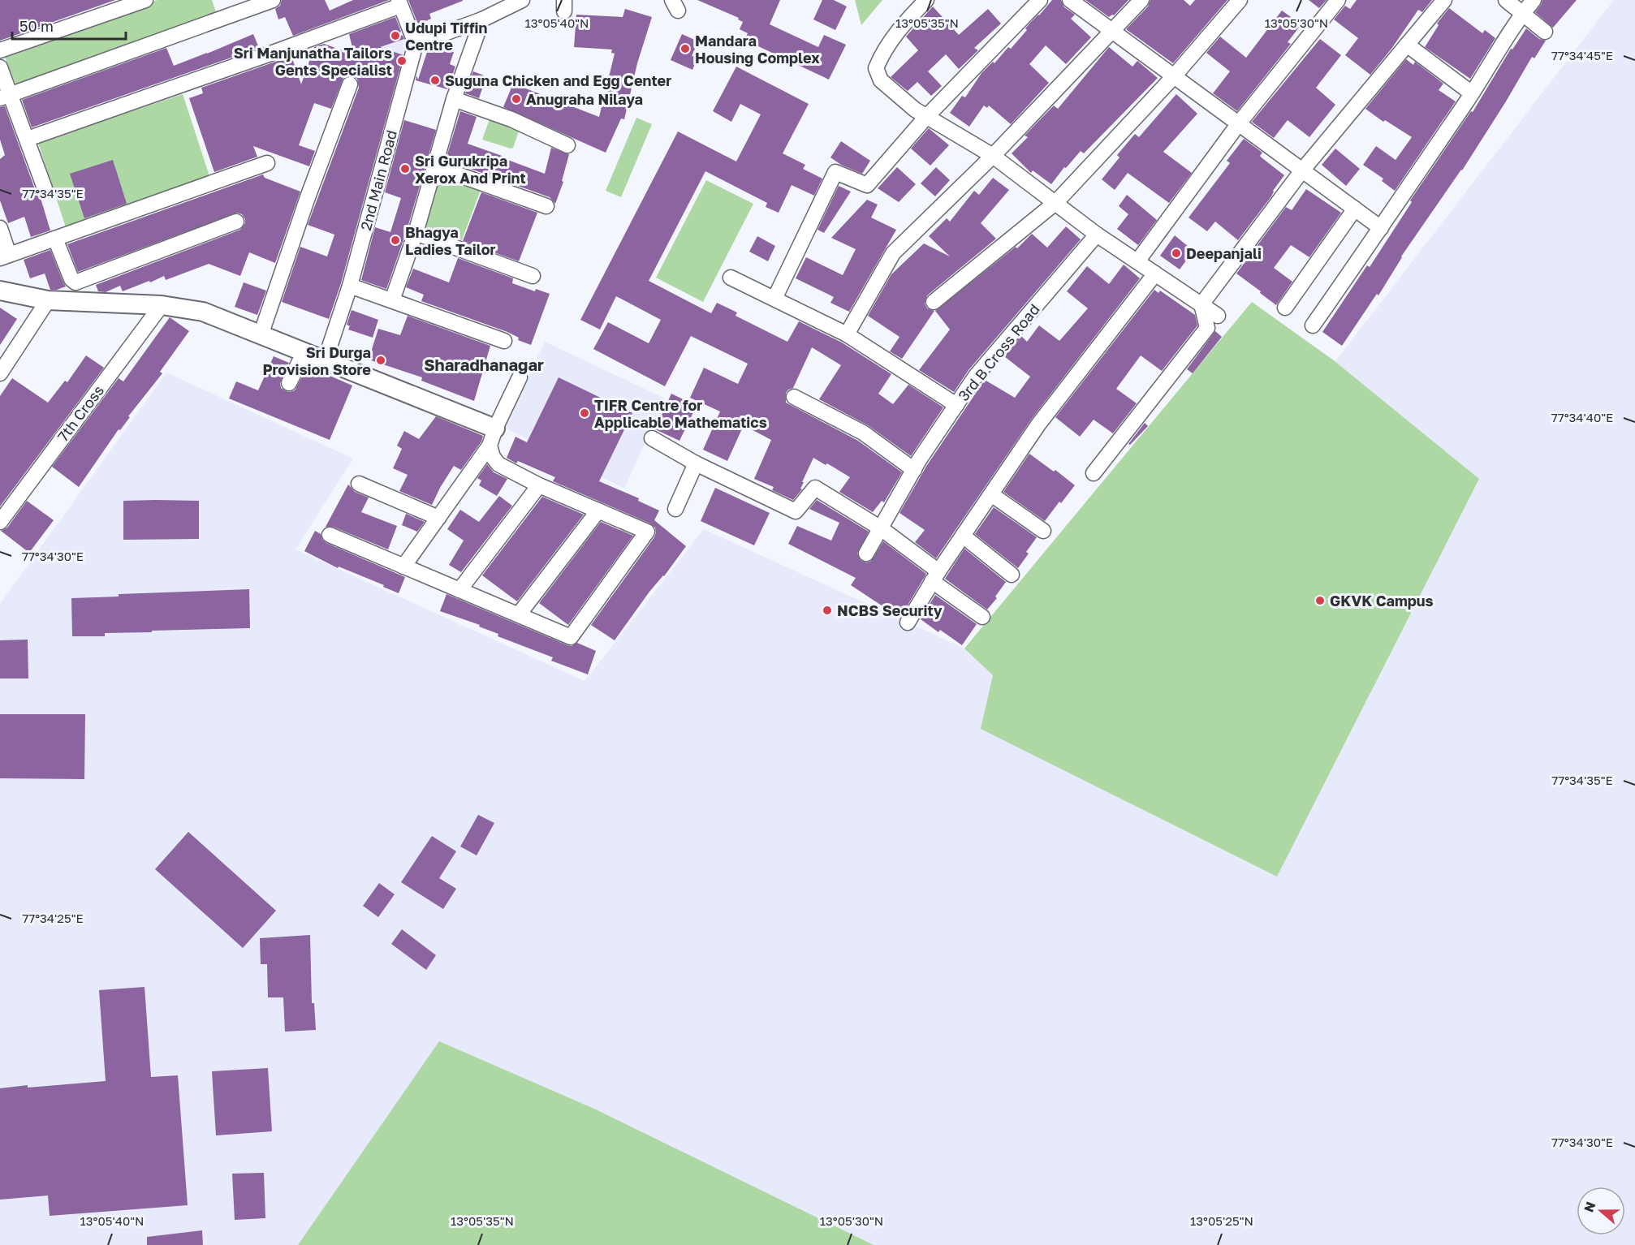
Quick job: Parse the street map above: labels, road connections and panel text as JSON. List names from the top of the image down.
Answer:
{
  "streets": {
    "street": ["2nd Main Road", "3rd B Cross Road", "7th Cross"]
  },
  "districts": ["Sharadhanagar"],
  "places": [
    "Udupi Tiffin Centre",
    "Mandara Housing Complex",
    "Sri Manjunatha Tailors Gents Specialist",
    "Suguna Chicken and Egg Center",
    "Anugraha Nilaya",
    "Sri Gurukripa Xerox And Print",
    "Bhagya Ladies Tailor",
    "Deepanjali",
    "Sri Durga Provision Store",
    "TIFR Centre for Applicable Mathematics",
    "GKVK Campus",
    "NCBS Security"
  ],
  "scale_bar": "50 m",
  "north": "left",
  "coordinates": [
    "13°05'40\"N",
    "13°05'35\"N",
    "13°05'30\"N",
    "77°34'45\"E",
    "77°34'35\"E",
    "77°34'40\"E",
    "77°34'30\"E",
    "77°34'25\"E",
    "13°05'25\"N"
  ]
}
